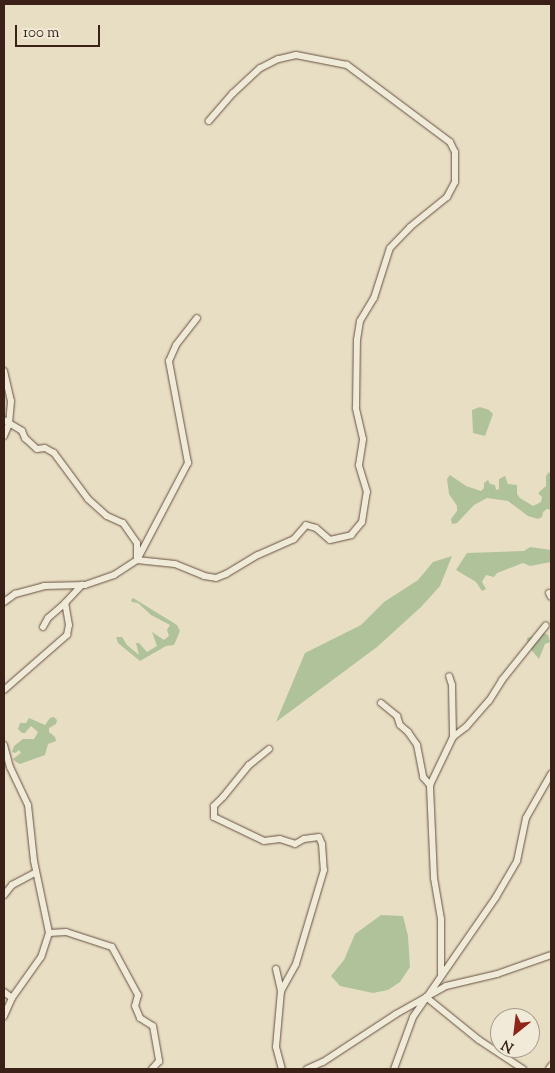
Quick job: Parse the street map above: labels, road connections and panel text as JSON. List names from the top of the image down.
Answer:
{
  "scale_bar": "100 m",
  "north": "bottom left"
}
